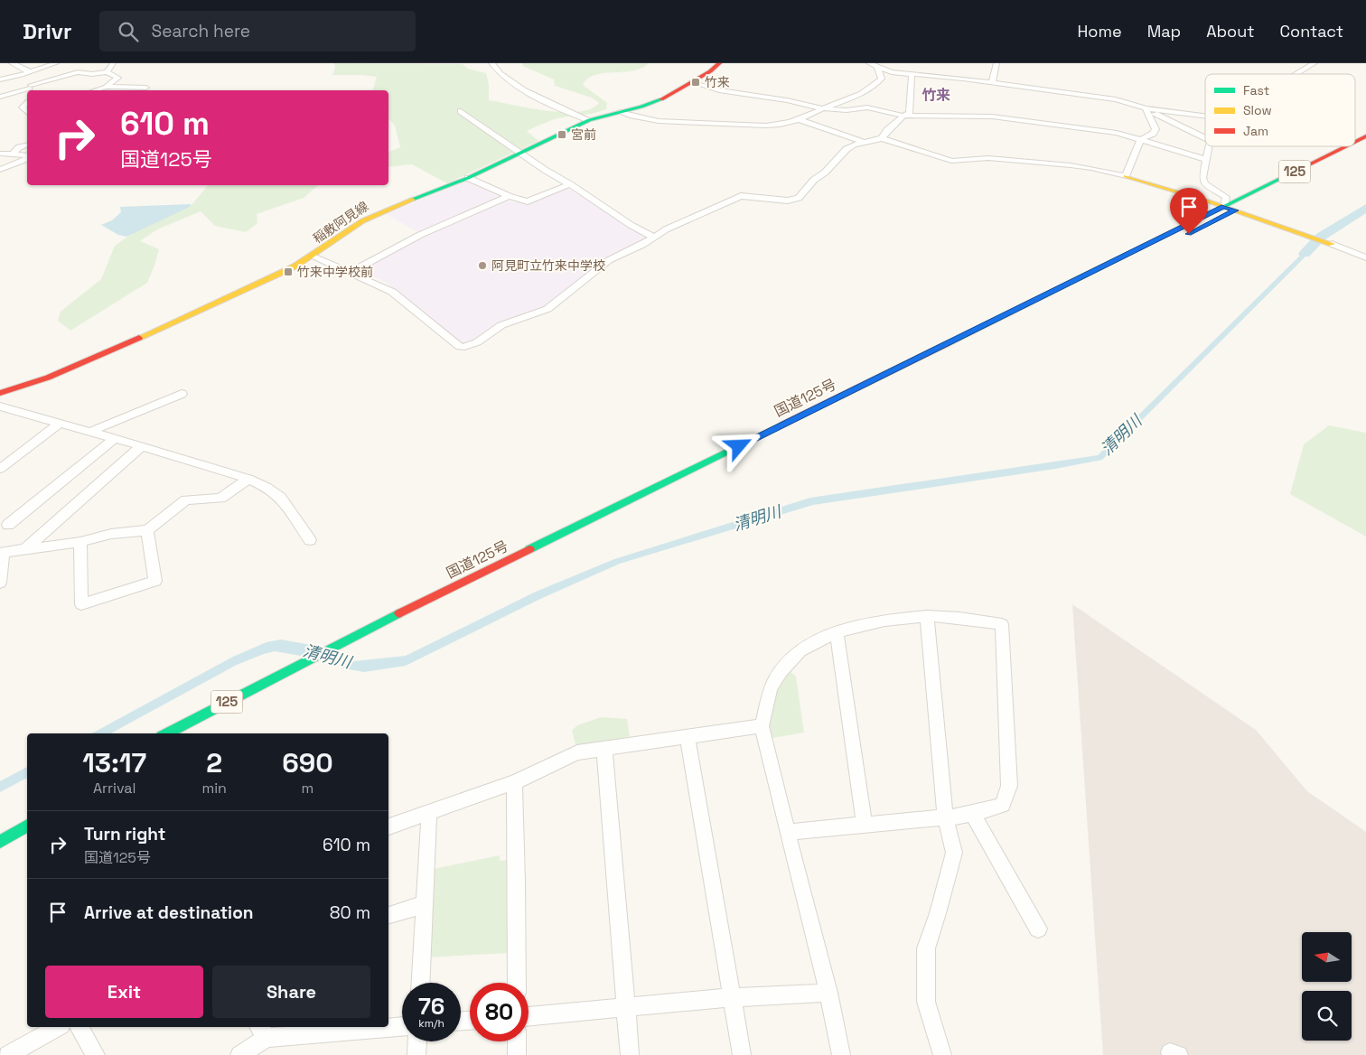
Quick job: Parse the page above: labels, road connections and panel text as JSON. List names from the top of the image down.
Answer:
{
  "streets": {
    "main road": ["125", "稲敷阿見線", "国道125号"]
  },
  "districts": ["竹来"],
  "water": ["清明川"],
  "places": {
    "transit": ["竹来", "宮前", "竹来中学校前"],
    "other": ["阿見町立竹来中学校"]
  },
  "legend": ["Fast", "Slow", "Jam"],
  "north": "left",
  "page": {
    "header": "Drivr",
    "search": "Search here",
    "nav": [
      "Home",
      "Map",
      "About",
      "Contact"
    ],
    "turn": ["610 m", "国道125号"],
    "eta": [
      "13:17",
      "Arrival",
      "2",
      "min",
      "690",
      "m"
    ],
    "list": [
      {
        "name": "Turn right",
        "note": "国道125号",
        "value": "610 m"
      },
      {
        "name": "Arrive at destination",
        "value": "80 m"
      }
    ],
    "buttons": ["Exit", "Share"],
    "speed": "76 km/h",
    "limit": "80"
  }
}
